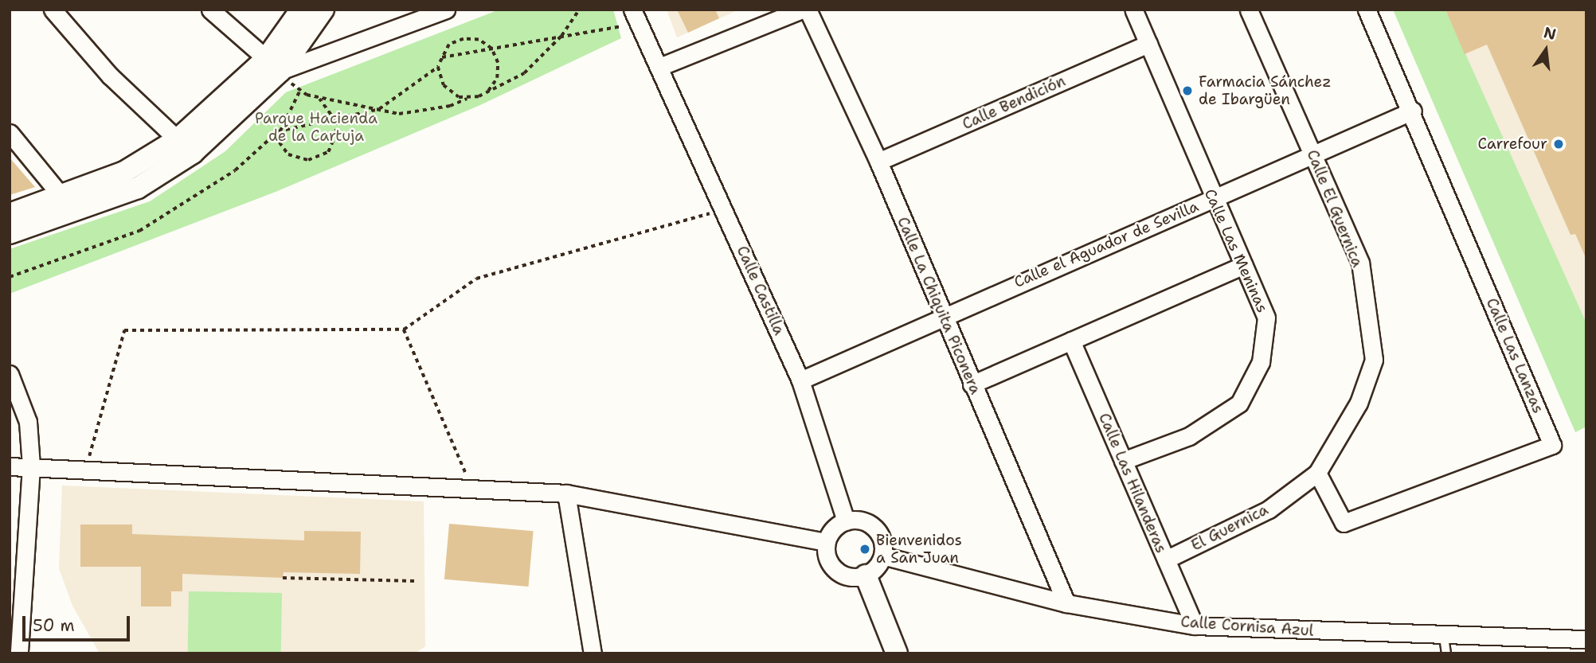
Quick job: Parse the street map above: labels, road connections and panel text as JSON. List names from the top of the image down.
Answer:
{
  "streets": {
    "street": [
      "Calle Bendición",
      "Calle El Guernica",
      "Calle el Aguador de Sevilla",
      "Calle Las Meninas",
      "Calle Castilla",
      "Calle La Chiquita Piconera",
      "Calle Las Lanzas",
      "Calle Las Hilanderas",
      "El Guernica",
      "Calle Cornisa Azul"
    ]
  },
  "crossings": [
    ["Calle Bendición", "Calle Las Meninas"],
    ["Calle Bendición", "Calle La Chiquita Piconera"],
    ["Calle El Guernica", "Calle el Aguador de Sevilla"],
    ["Calle El Guernica", "Calle Las Lanzas"],
    ["Calle El Guernica", "El Guernica"],
    ["Calle el Aguador de Sevilla", "Calle Las Meninas"],
    ["Calle el Aguador de Sevilla", "Calle Castilla"],
    ["Calle el Aguador de Sevilla", "Calle La Chiquita Piconera"],
    ["Calle el Aguador de Sevilla", "Calle Las Lanzas"],
    ["Calle Las Meninas", "Calle Las Hilanderas"],
    ["Calle Castilla", "Calle Cornisa Azul"],
    ["Calle La Chiquita Piconera", "Calle Cornisa Azul"],
    ["Calle Las Lanzas", "El Guernica"],
    ["Calle Las Hilanderas", "El Guernica"],
    ["Calle Las Hilanderas", "Calle Cornisa Azul"]
  ],
  "parks": ["Parque Hacienda de la Cartuja"],
  "places": ["Farmacia Sánchez de Ibargüen", "Carrefour", "Bienvenidos a San Juan"],
  "scale_bar": "50 m",
  "north": "top"
}
